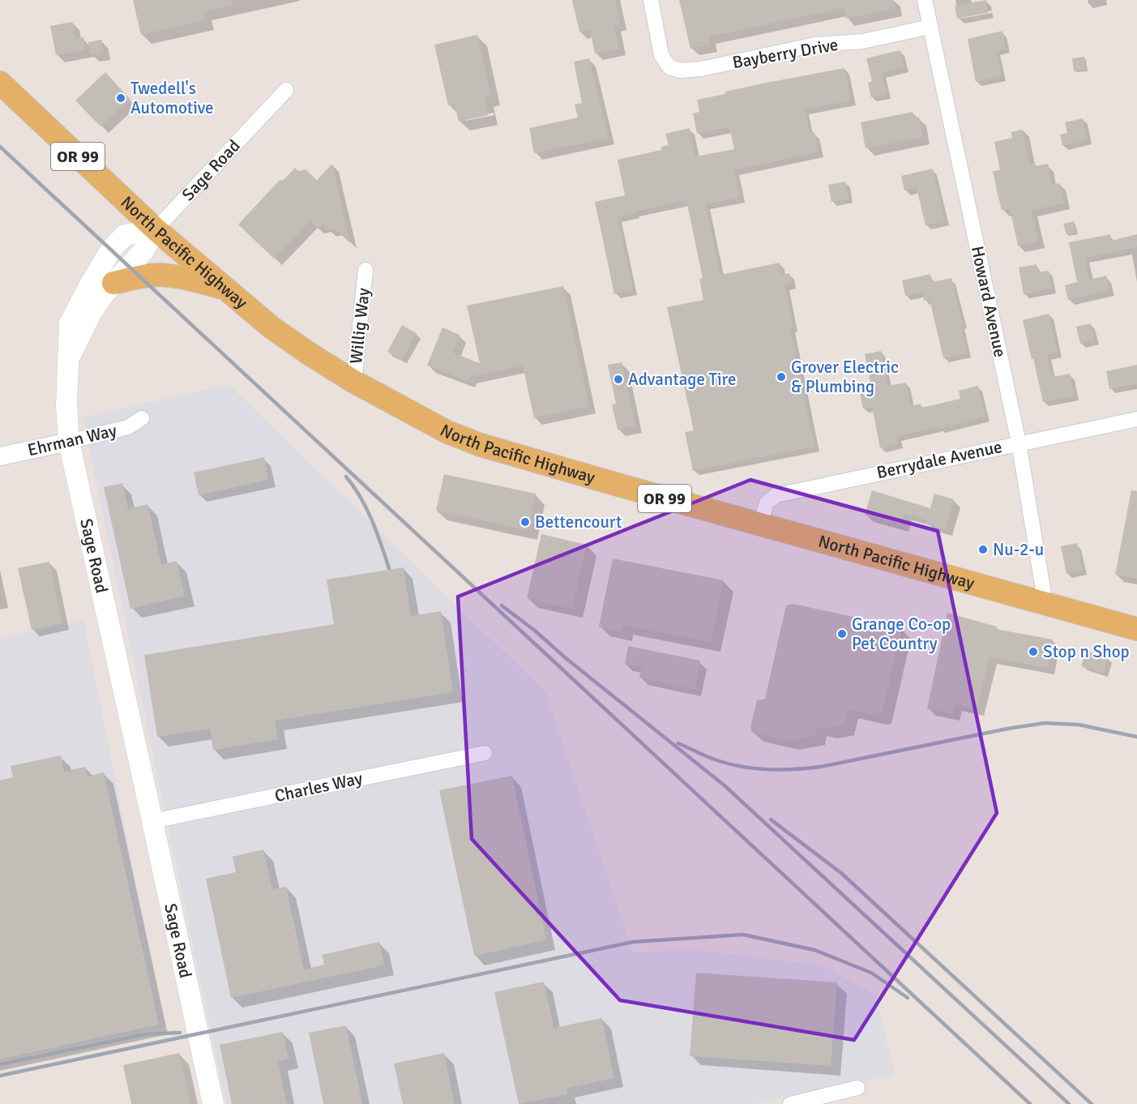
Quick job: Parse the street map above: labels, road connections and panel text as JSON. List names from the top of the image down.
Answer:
{
  "streets": {
    "main road": ["OR 99", "Sage Road", "North Pacific Highway"],
    "street": [
      "Bayberry Drive",
      "Howard Avenue",
      "Willig Way",
      "Ehrman Way",
      "Berrydale Avenue",
      "Charles Way"
    ]
  },
  "crossings": [
    ["Bayberry Drive", "Howard Avenue"],
    ["Sage Road", "North Pacific Highway"],
    ["Sage Road", "Ehrman Way"],
    ["Sage Road", "Charles Way"],
    ["North Pacific Highway", "Howard Avenue"],
    ["North Pacific Highway", "Willig Way"],
    ["North Pacific Highway", "Berrydale Avenue"],
    ["Howard Avenue", "Berrydale Avenue"]
  ],
  "places": [
    "Twedell's Automotive",
    "Grover Electric & Plumbing",
    "Advantage Tire",
    "Bettencourt",
    "Nu-2-u",
    "Grange Co-op Pet Country",
    "Stop n Shop"
  ]
}
